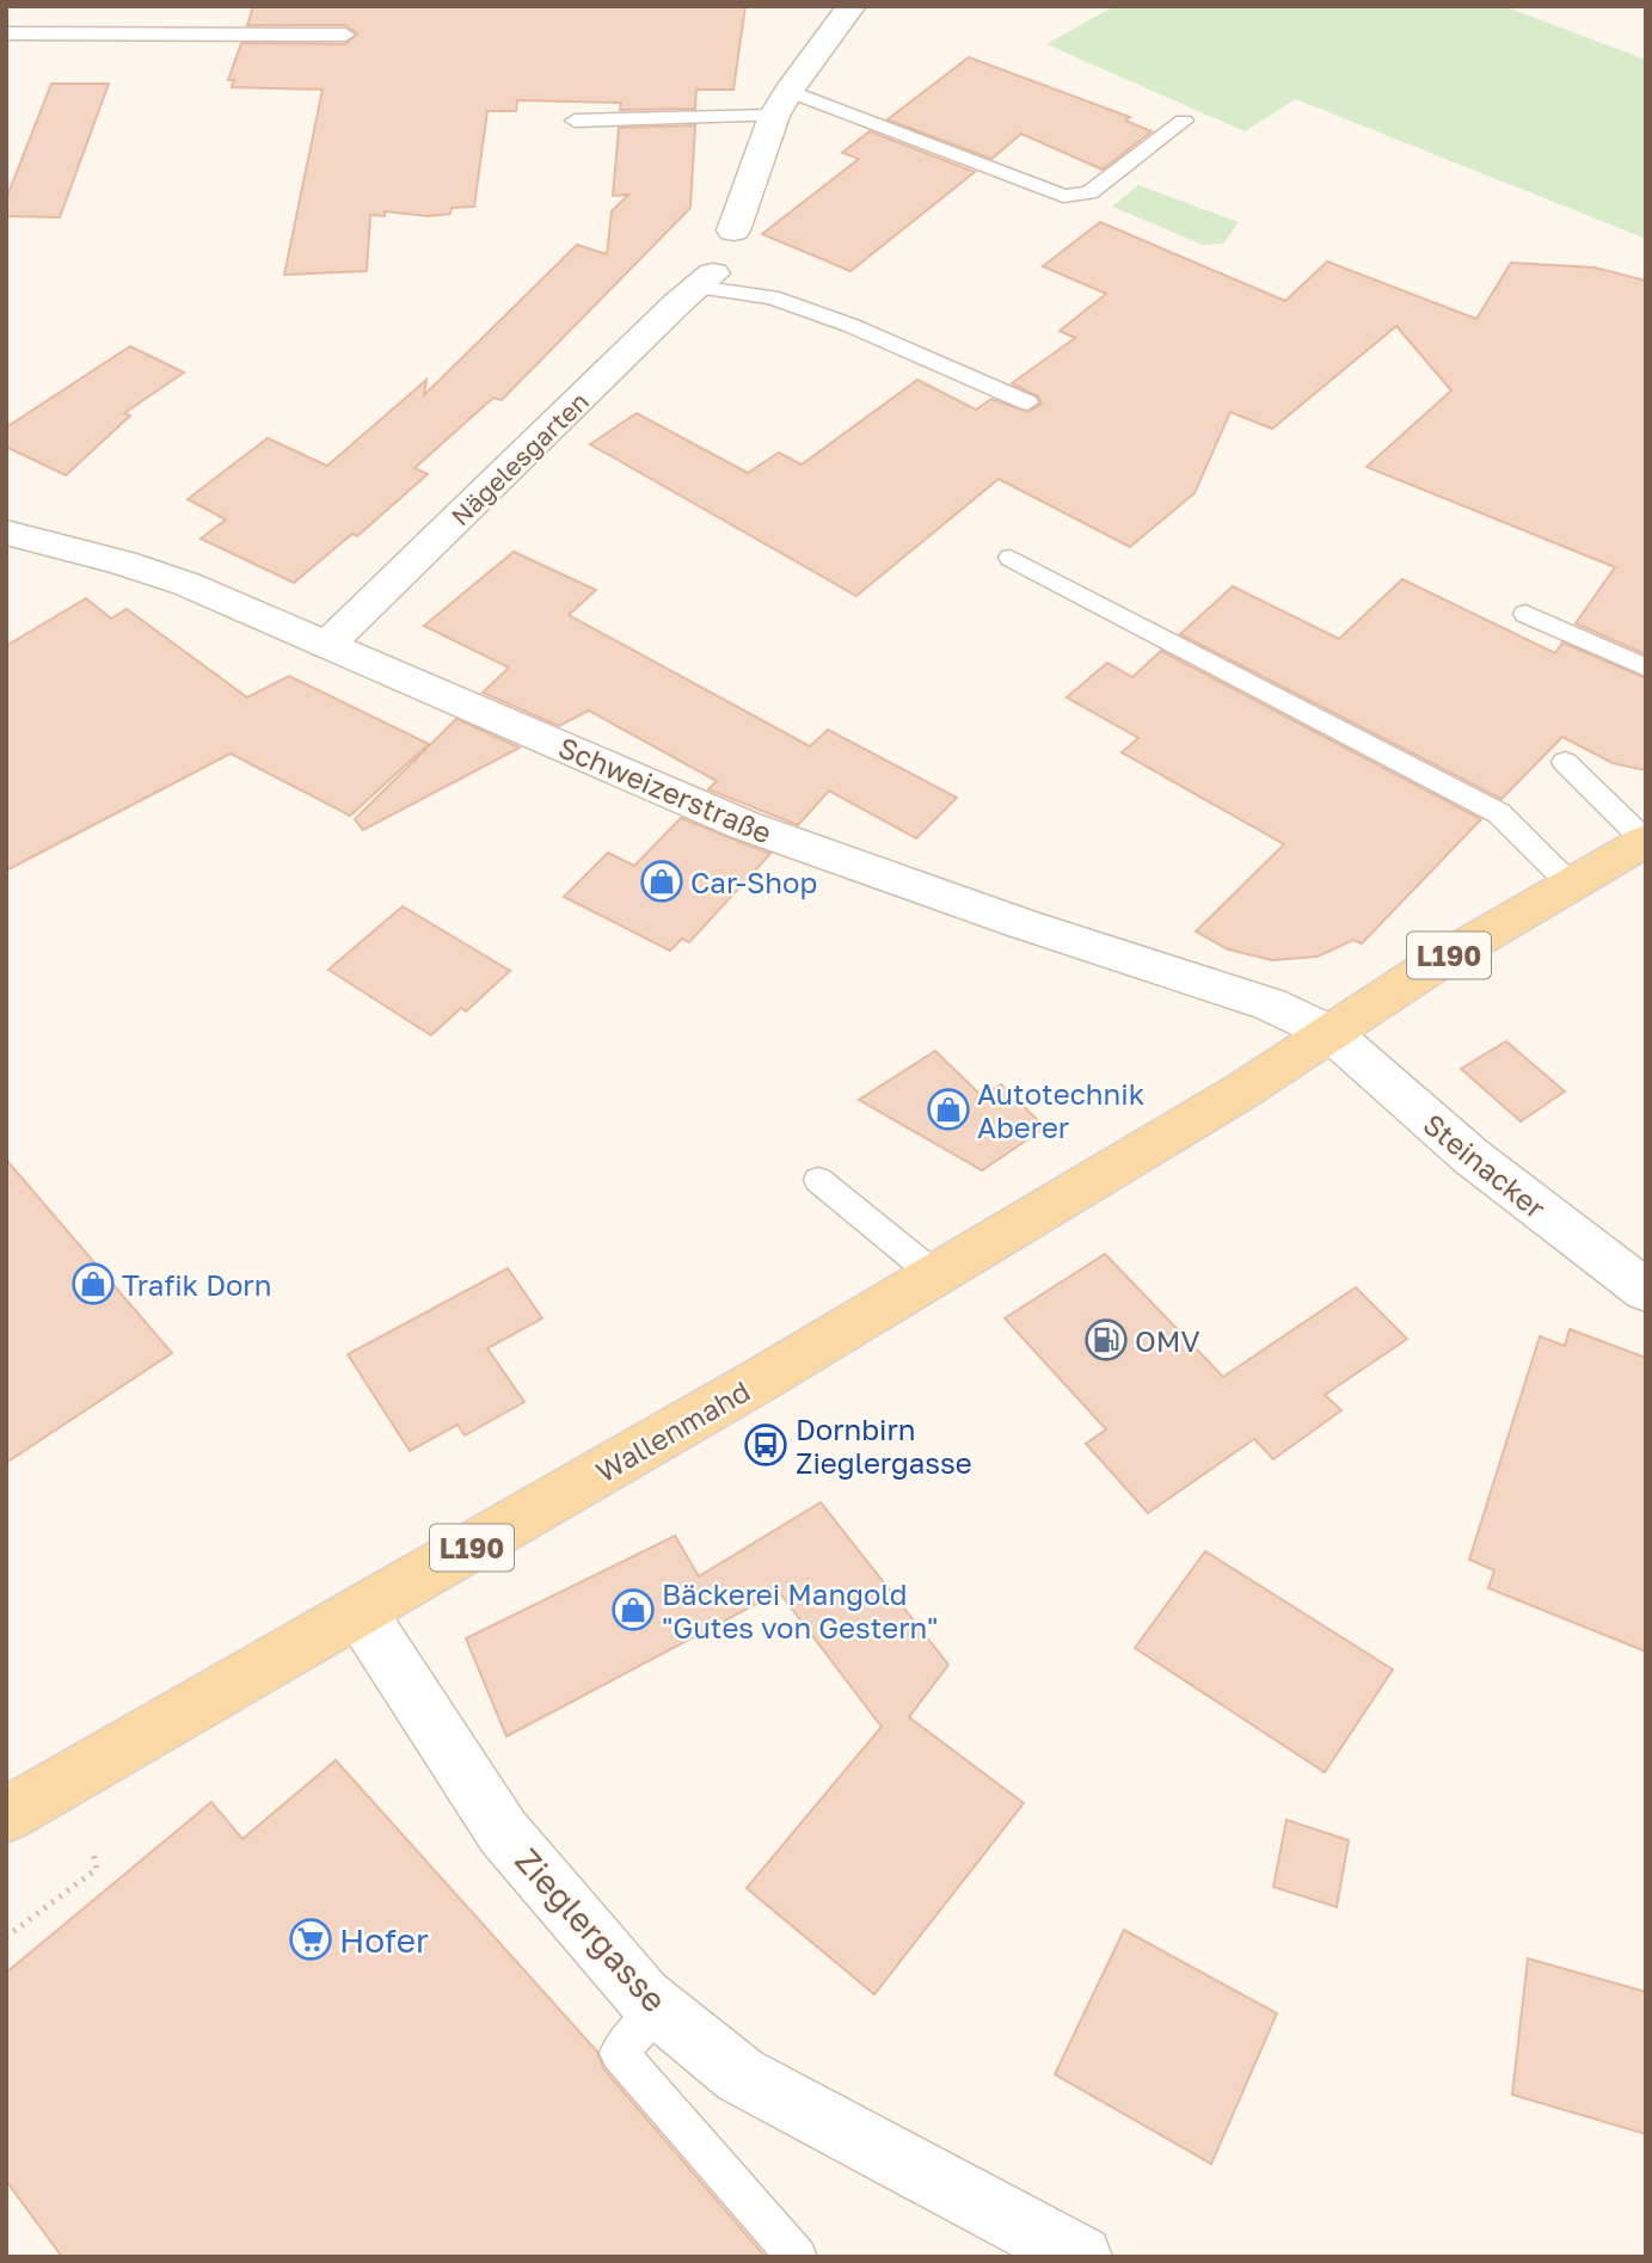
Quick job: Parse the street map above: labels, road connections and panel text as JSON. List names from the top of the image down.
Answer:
{
  "streets": {
    "main road": ["L190", "Wallenmahd"],
    "street": [
      "Nägelesgarten",
      "Schweizerstraße",
      "Steinacker",
      "Zieglergasse"
    ]
  },
  "crossings": [
    ["Nägelesgarten", "Schweizerstraße"],
    ["Schweizerstraße", "L190"],
    ["Schweizerstraße", "Steinacker"],
    ["Schweizerstraße", "Wallenmahd"],
    ["L190", "Steinacker"],
    ["L190", "Wallenmahd"],
    ["Steinacker", "Wallenmahd"],
    ["Wallenmahd", "Zieglergasse"]
  ],
  "places": {
    "shop": [
      "Car-Shop",
      "Autotechnik Aberer",
      "Trafik Dorn",
      "Bäckerei Mangold \"Gutes von Gestern\""
    ],
    "fuel station": ["OMV"],
    "bus stop": ["Dornbirn Zieglergasse"],
    "supermarket": ["Hofer"]
  }
}
